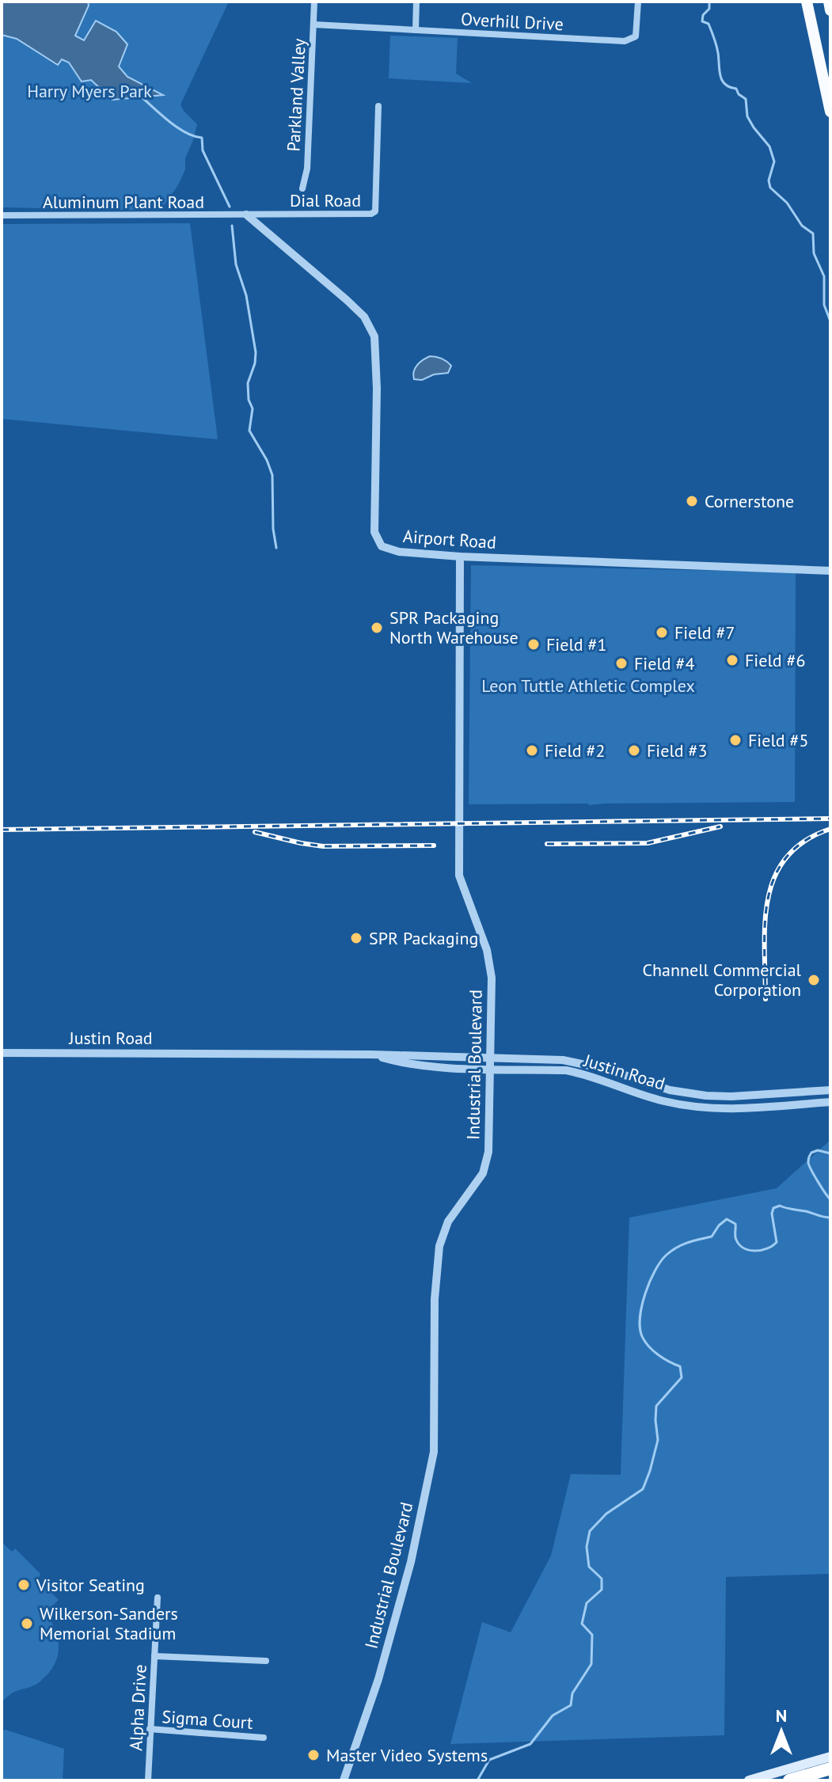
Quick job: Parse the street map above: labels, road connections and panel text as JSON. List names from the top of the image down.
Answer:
{
  "streets": {
    "street": [
      "Overhill Drive",
      "Parkland Valley",
      "Dial Road",
      "Aluminum Plant Road",
      "Airport Road",
      "Justin Road",
      "Industrial Boulevard",
      "Alpha Drive",
      "Sigma Court"
    ]
  },
  "crossings": [
    ["Overhill Drive", "Parkland Valley"],
    ["Dial Road", "Aluminum Plant Road"],
    ["Dial Road", "Airport Road"],
    ["Aluminum Plant Road", "Airport Road"],
    ["Airport Road", "Industrial Boulevard"],
    ["Justin Road", "Industrial Boulevard"],
    ["Alpha Drive", "Sigma Court"]
  ],
  "parks": ["Harry Myers Park", "Leon Tuttle Athletic Complex"],
  "places": [
    "Cornerstone",
    "SPR Packaging North Warehouse",
    "Field #7",
    "Field #1",
    "Field #6",
    "Field #4",
    "Field #5",
    "Field #2",
    "Field #3",
    "SPR Packaging",
    "Channell Commercial Corporation",
    "Visitor Seating",
    "Wilkerson-Sanders Memorial Stadium",
    "Master Video Systems"
  ],
  "north": "top"
}
